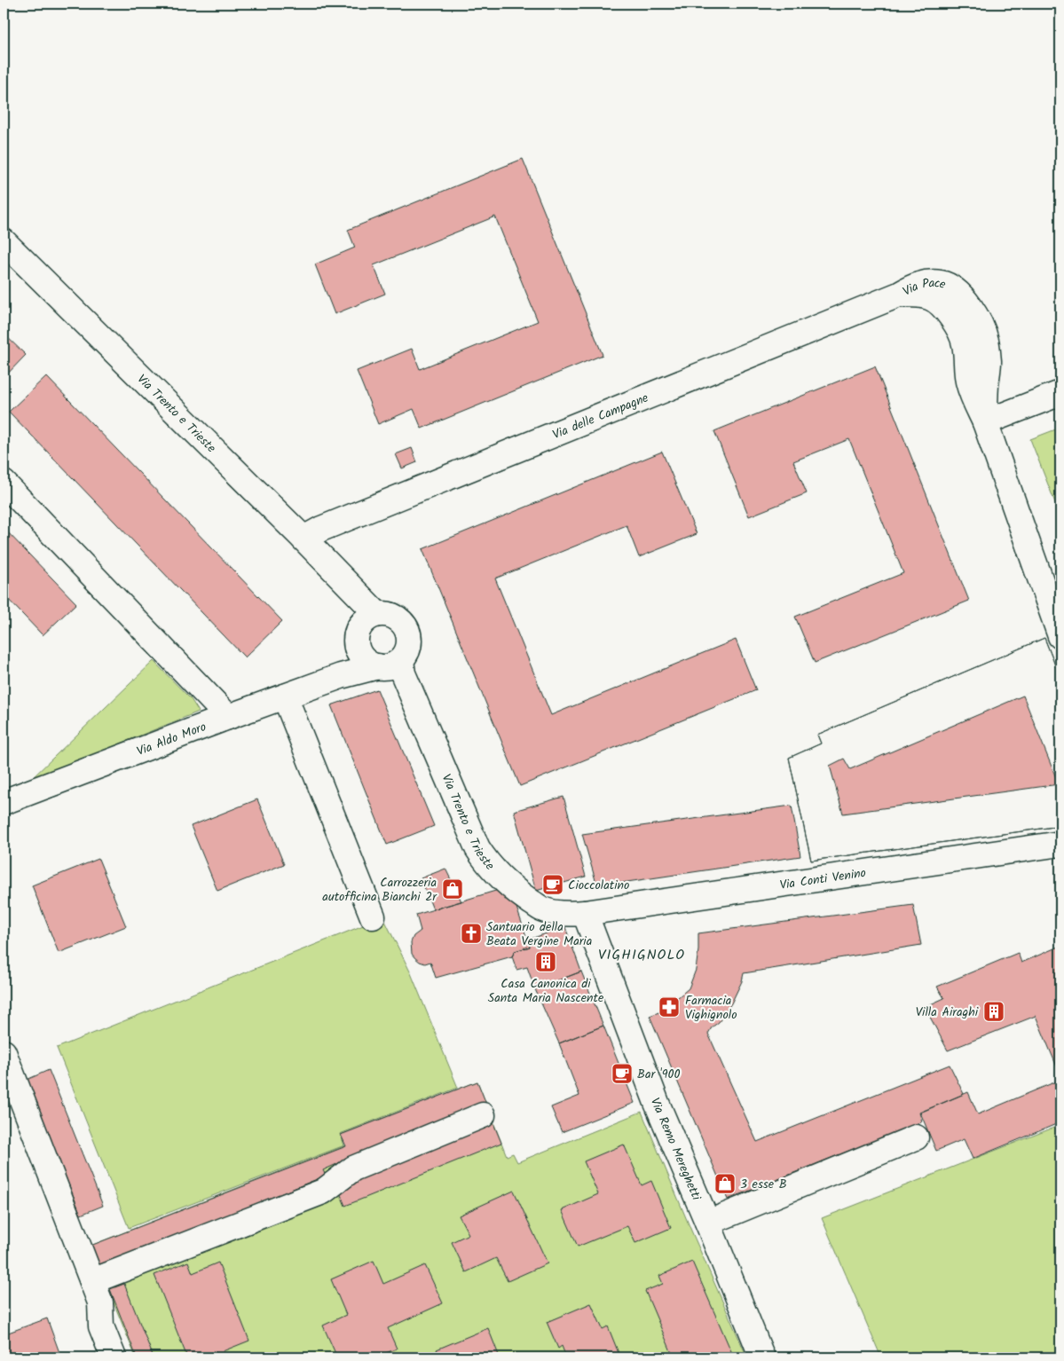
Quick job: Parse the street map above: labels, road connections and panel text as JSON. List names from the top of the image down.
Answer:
{
  "streets": {
    "street": [
      "Via Pace",
      "Via Trento e Trieste",
      "Via delle Campagne",
      "Via Aldo Moro",
      "Via Conti Venino",
      "Via Remo Mereghetti"
    ]
  },
  "crossings": [
    ["Via Pace", "Via delle Campagne"],
    ["Via Trento e Trieste", "Via delle Campagne"],
    ["Via Trento e Trieste", "Via Aldo Moro"],
    ["Via Trento e Trieste", "Via Conti Venino"],
    ["Via Trento e Trieste", "Via Remo Mereghetti"],
    ["Via Conti Venino", "Via Remo Mereghetti"]
  ],
  "districts": ["VIGHIGNOLO"],
  "places": {
    "cafe": ["Cioccolatino", "Bar '900"],
    "shop": ["Carrozzeria autofficina Bianchi 2r", "3 esse B"],
    "church": ["Santuario della Beata Vergine Maria"],
    "building": ["Casa Canonica di Santa Maria Nascente", "Villa Airaghi"],
    "pharmacy": ["Farmacia Vighignolo"]
  }
}
